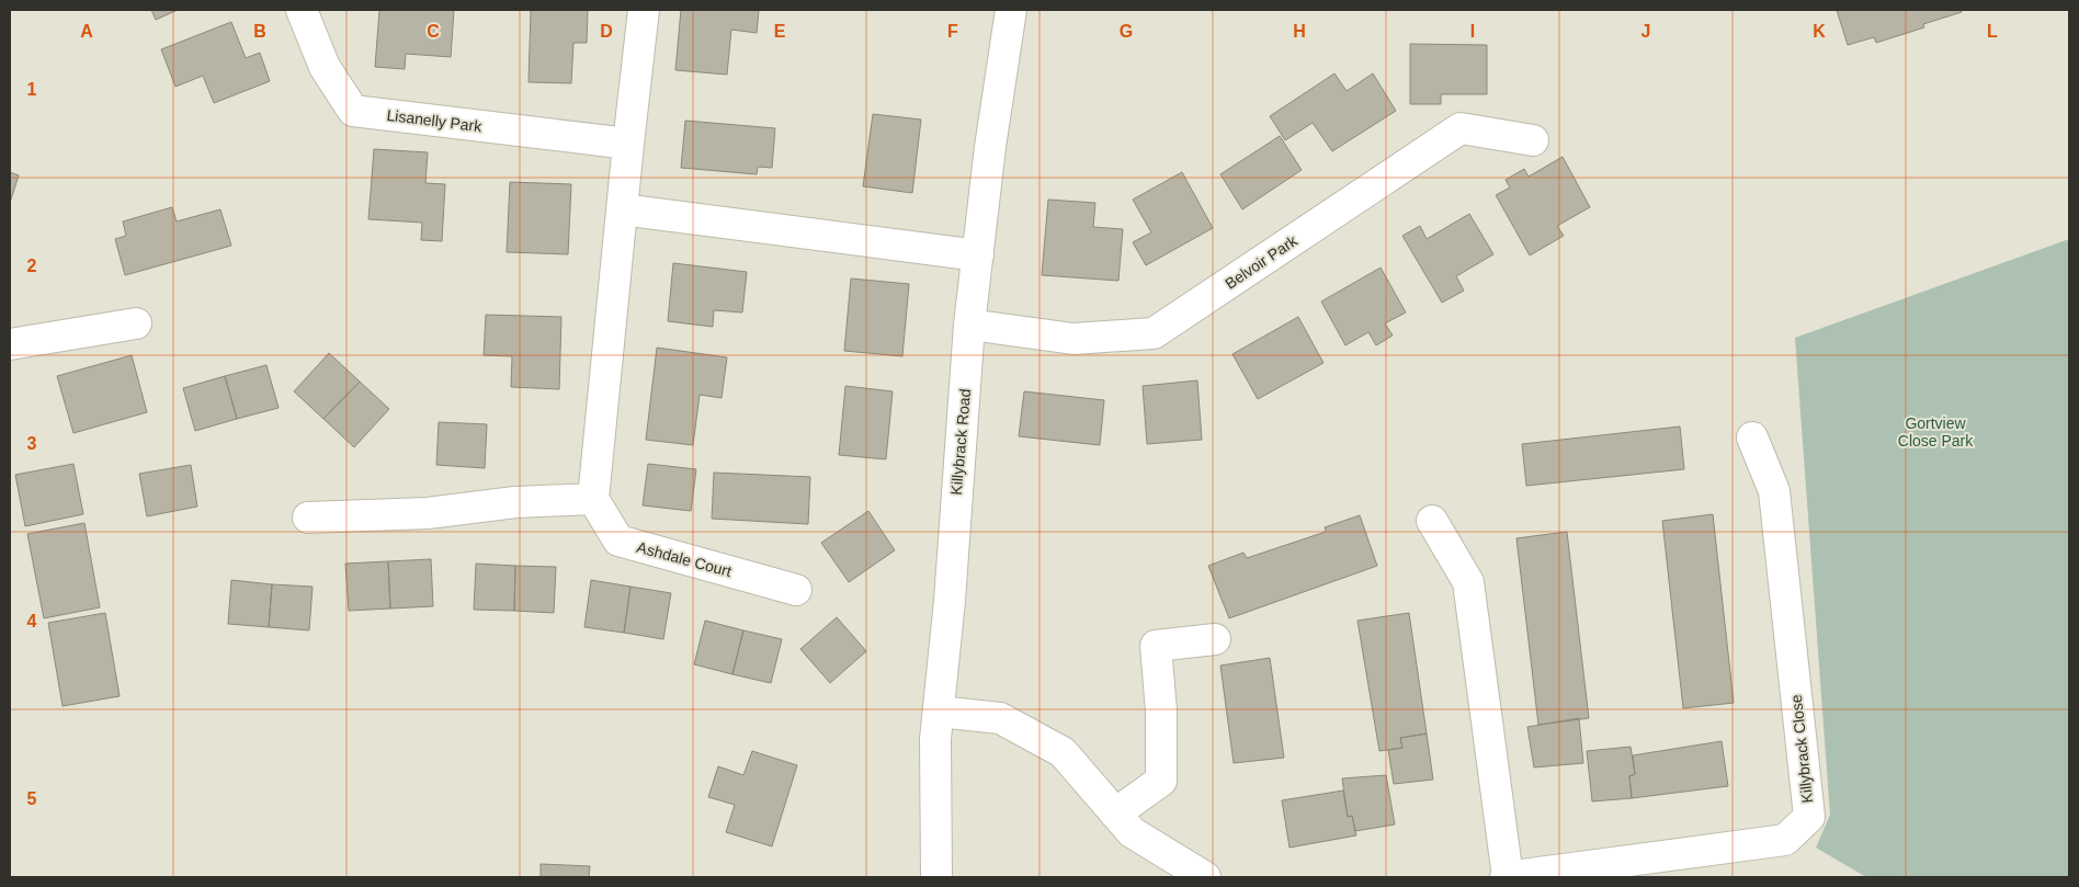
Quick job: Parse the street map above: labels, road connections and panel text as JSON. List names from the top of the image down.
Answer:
{
  "streets": {
    "street": [
      "Lisanelly Park",
      "Belvoir Park",
      "Killybrack Road",
      "Ashdale Court",
      "Killybrack Close"
    ]
  },
  "crossings": [
    ["Belvoir Park", "Killybrack Road"]
  ],
  "parks": ["Gortview Close Park"],
  "grid": {
    "columns": [
      "A",
      "B",
      "C",
      "D",
      "E",
      "F",
      "G",
      "H",
      "I",
      "J",
      "K",
      "L"
    ],
    "rows": [
      "1",
      "2",
      "3",
      "4",
      "5"
    ]
  }
}
